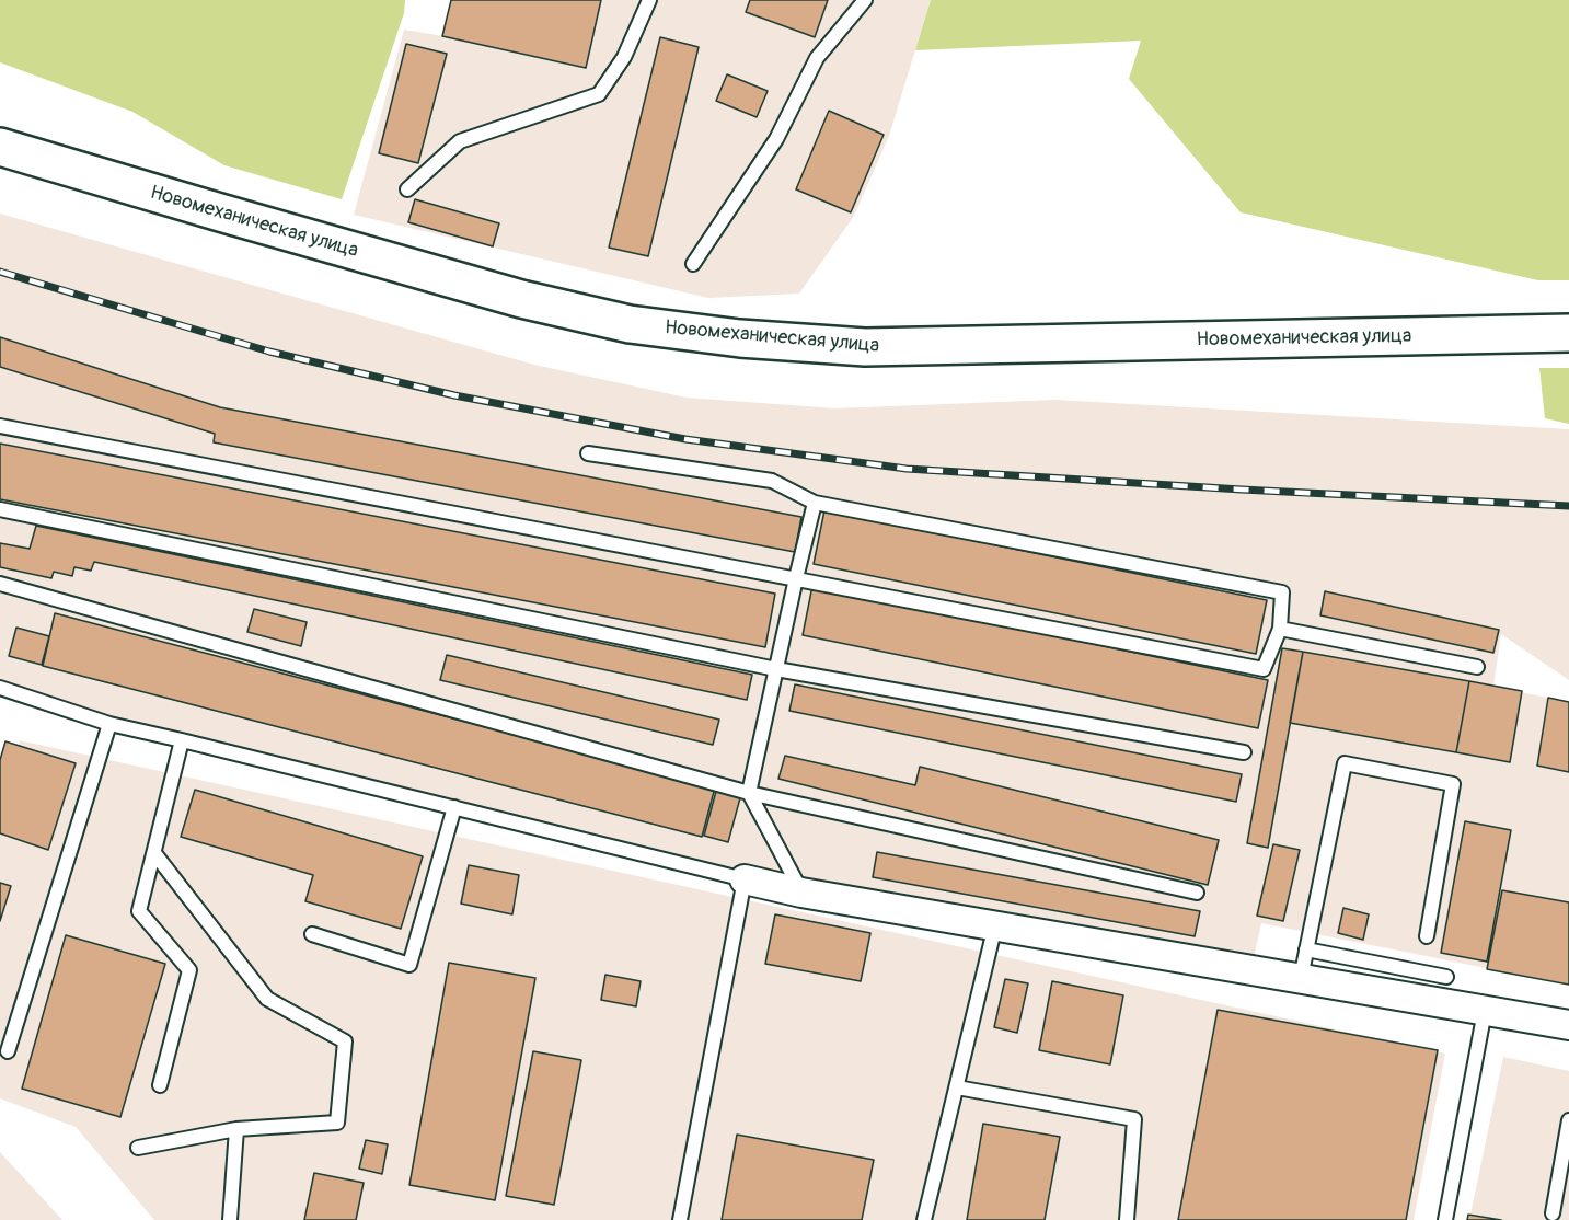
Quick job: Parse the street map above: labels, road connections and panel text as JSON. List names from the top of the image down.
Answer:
{
  "streets": {
    "main road": ["Новомеханическая улица"]
  }
}
